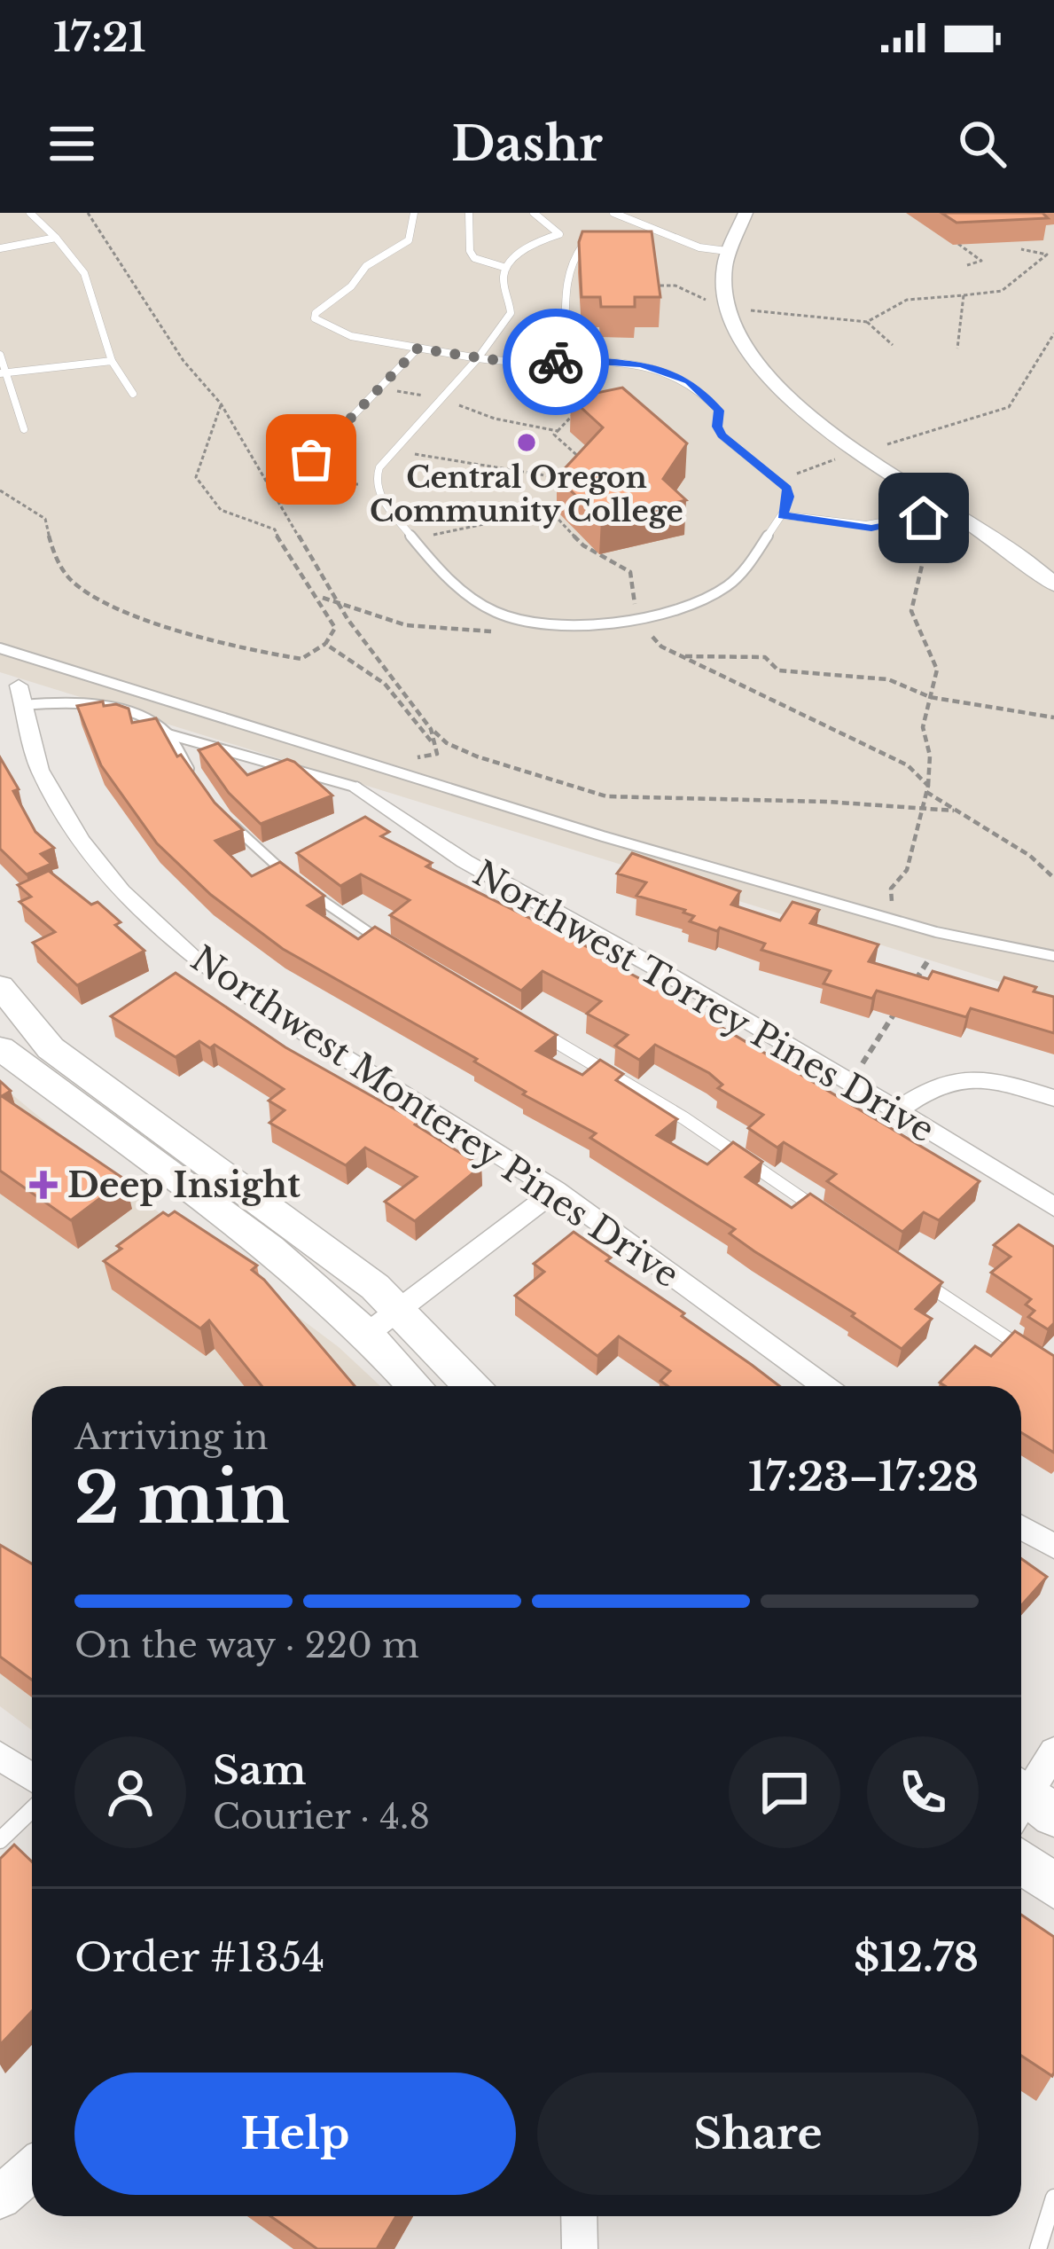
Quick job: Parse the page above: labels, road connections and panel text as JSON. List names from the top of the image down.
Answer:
{
  "streets": {
    "street": ["Northwest Torrey Pines Drive", "Northwest Monterey Pines Drive"]
  },
  "places": {
    "other": ["Central Oregon Community College"],
    "health": ["Deep Insight"]
  },
  "page": {
    "status": "17:21",
    "header": "Dashr",
    "heading": ["2 min", "Arriving in", "17:23–17:28"],
    "panel": [
      "Sam",
      "Courier · 4.8",
      "Order #1354",
      "$12.78"
    ],
    "bar": "On the way · 220 m",
    "buttons": ["Help", "Share"]
  }
}
